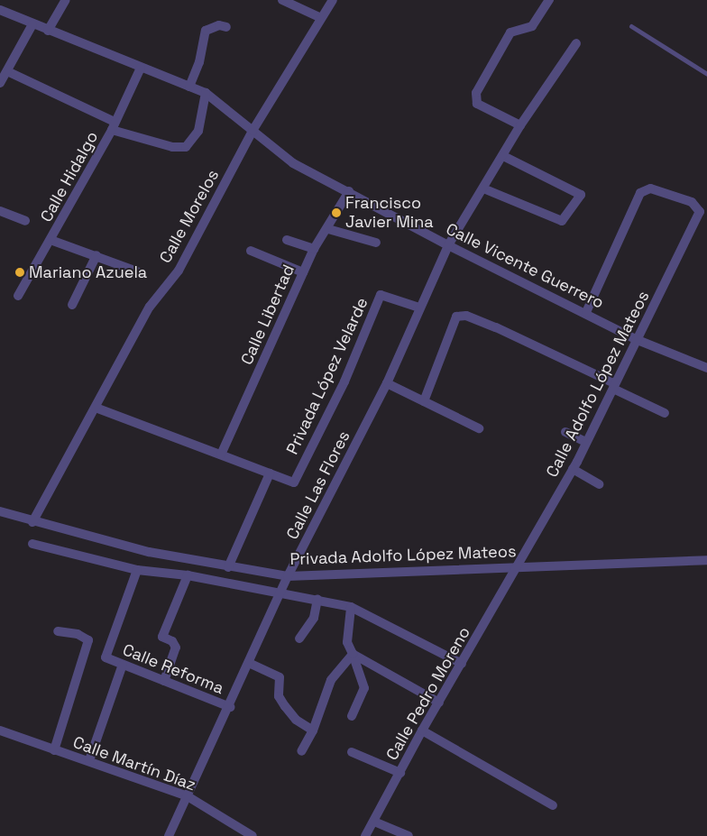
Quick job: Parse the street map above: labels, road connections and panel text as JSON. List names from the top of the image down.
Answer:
{
  "streets": {
    "street": [
      "Calle Hidalgo",
      "Calle Morelos",
      "Calle Vicente Guerrero",
      "Calle Libertad",
      "Privada López Velarde",
      "Calle Adolfo López Mateos",
      "Calle Las Flores",
      "Privada Adolfo López Mateos",
      "Calle Reforma",
      "Calle Pedro Moreno",
      "Calle Martín Díaz"
    ]
  },
  "crossings": [
    ["Calle Hidalgo", "Calle Vicente Guerrero"],
    ["Calle Morelos", "Calle Vicente Guerrero"],
    ["Calle Morelos", "Privada Adolfo López Mateos"],
    ["Calle Vicente Guerrero", "Calle Libertad"],
    ["Calle Vicente Guerrero", "Calle Adolfo López Mateos"],
    ["Calle Vicente Guerrero", "Calle Las Flores"],
    ["Privada López Velarde", "Calle Las Flores"],
    ["Calle Adolfo López Mateos", "Privada Adolfo López Mateos"],
    ["Calle Adolfo López Mateos", "Calle Pedro Moreno"],
    ["Calle Las Flores", "Privada Adolfo López Mateos"],
    ["Calle Las Flores", "Calle Reforma"],
    ["Calle Las Flores", "Calle Martín Díaz"],
    ["Privada Adolfo López Mateos", "Calle Pedro Moreno"]
  ],
  "places": ["Francisco Javier Mina", "Mariano Azuela"]
}
